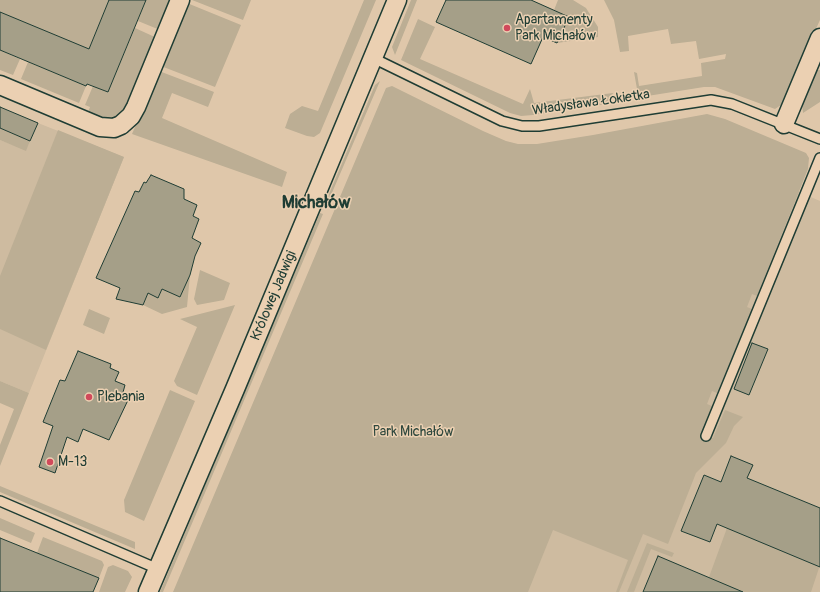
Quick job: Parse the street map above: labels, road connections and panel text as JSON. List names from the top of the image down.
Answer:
{
  "streets": {
    "street": ["Królowej Jadwigi"],
    "lane": ["Władysława Łokietka"]
  },
  "crossings": [
    ["Władysława Łokietka", "Królowej Jadwigi"]
  ],
  "districts": ["Michałów"],
  "parks": ["Park Michałów"],
  "places": ["Apartamenty Park Michałów", "Plebania", "M-13"]
}
